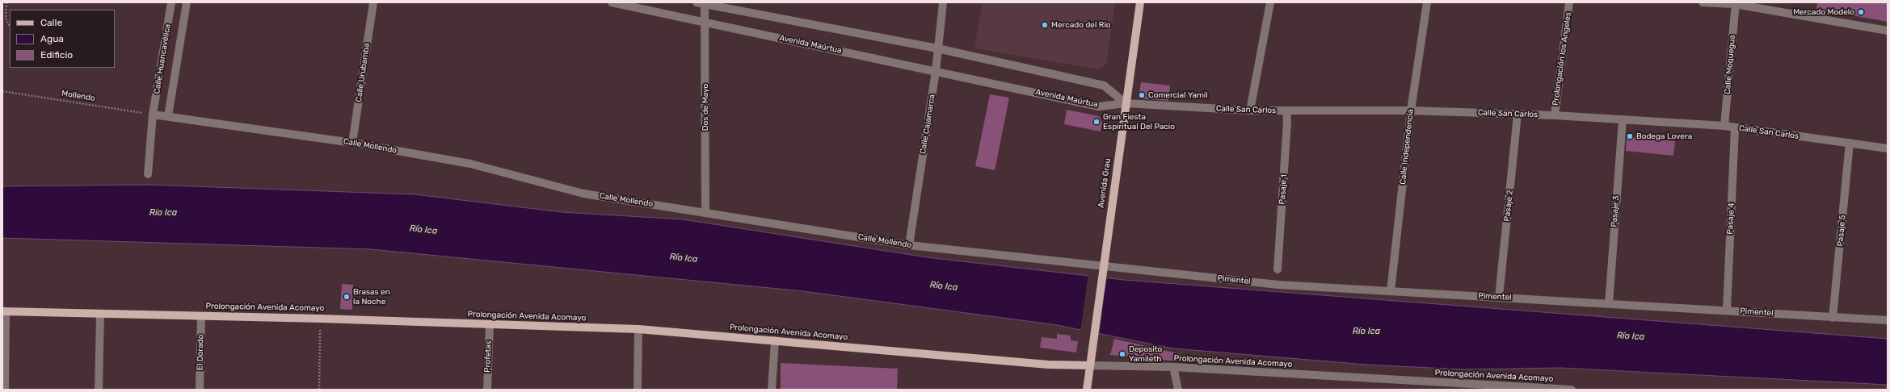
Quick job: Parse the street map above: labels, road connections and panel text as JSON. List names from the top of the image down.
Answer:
{
  "streets": {
    "main road": ["Avenida Grau", "Prolongación Avenida Acomayo"],
    "street": [
      "Avenida Maúrtua",
      "Calle Huancavélica",
      "Prolongación los Angeles",
      "Calle Moquegua",
      "Calle Urubamba",
      "Dos de Mayo",
      "Calle San Carlos",
      "Calle Cajamarca",
      "Calle Mollendo",
      "Calle Independencia",
      "Pasaje 1",
      "Pasaje 2",
      "Pasaje 3",
      "Pasaje 4",
      "Pasaje 5",
      "Pimentel",
      "El Dorado",
      "Profetas"
    ],
    "path": ["Mollendo"]
  },
  "crossings": [
    ["Avenida Maúrtua", "Dos de Mayo"],
    ["Avenida Maúrtua", "Calle San Carlos"],
    ["Avenida Maúrtua", "Calle Cajamarca"],
    ["Avenida Maúrtua", "Avenida Grau"],
    ["Calle Huancavélica", "Mollendo"],
    ["Calle Huancavélica", "Calle Mollendo"],
    ["Prolongación los Angeles", "Calle San Carlos"],
    ["Calle Moquegua", "Calle San Carlos"],
    ["Calle Urubamba", "Calle Mollendo"],
    ["Mollendo", "Calle Mollendo"],
    ["Dos de Mayo", "Calle Mollendo"],
    ["Calle San Carlos", "Calle Independencia"],
    ["Calle San Carlos", "Avenida Grau"],
    ["Calle San Carlos", "Pasaje 1"],
    ["Calle San Carlos", "Pasaje 2"],
    ["Calle San Carlos", "Pasaje 3"],
    ["Calle San Carlos", "Pasaje 4"],
    ["Calle San Carlos", "Pasaje 5"],
    ["Calle Cajamarca", "Calle Mollendo"],
    ["Calle Mollendo", "Avenida Grau"],
    ["Calle Mollendo", "Pimentel"],
    ["Calle Independencia", "Pimentel"],
    ["Avenida Grau", "Pimentel"],
    ["Avenida Grau", "Prolongación Avenida Acomayo"],
    ["Pasaje 2", "Pimentel"],
    ["Pasaje 3", "Pimentel"],
    ["Pasaje 4", "Pimentel"],
    ["Pasaje 5", "Pimentel"],
    ["Prolongación Avenida Acomayo", "El Dorado"],
    ["Prolongación Avenida Acomayo", "Profetas"]
  ],
  "water": ["Río Ica"],
  "places": [
    "Mercado Modelo",
    "Mercado del Río",
    "Comercial Yamil",
    "Gran Fiesta Espiritual Del Pacio",
    "Bodega Lovera",
    "Brasas en la Noche",
    "Deposito Yamileth"
  ],
  "legend": ["Calle", "Agua", "Edificio"]
}
